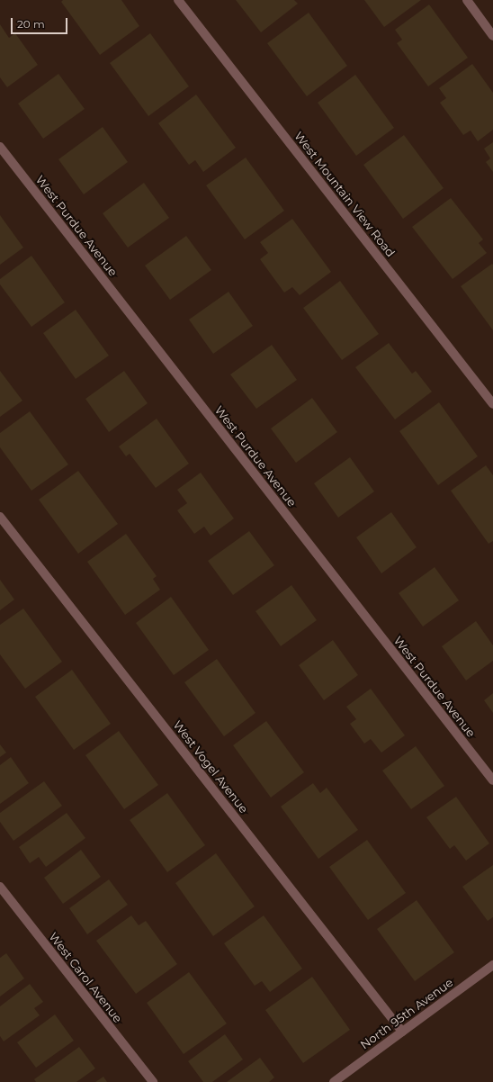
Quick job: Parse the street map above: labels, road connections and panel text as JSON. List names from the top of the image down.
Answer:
{
  "streets": {
    "street": [
      "West Mountain View Road",
      "West Purdue Avenue",
      "West Vogel Avenue",
      "West Carol Avenue",
      "North 95th Avenue"
    ]
  },
  "crossings": [
    ["West Vogel Avenue", "North 95th Avenue"]
  ],
  "scale_bar": "20 m"
}
